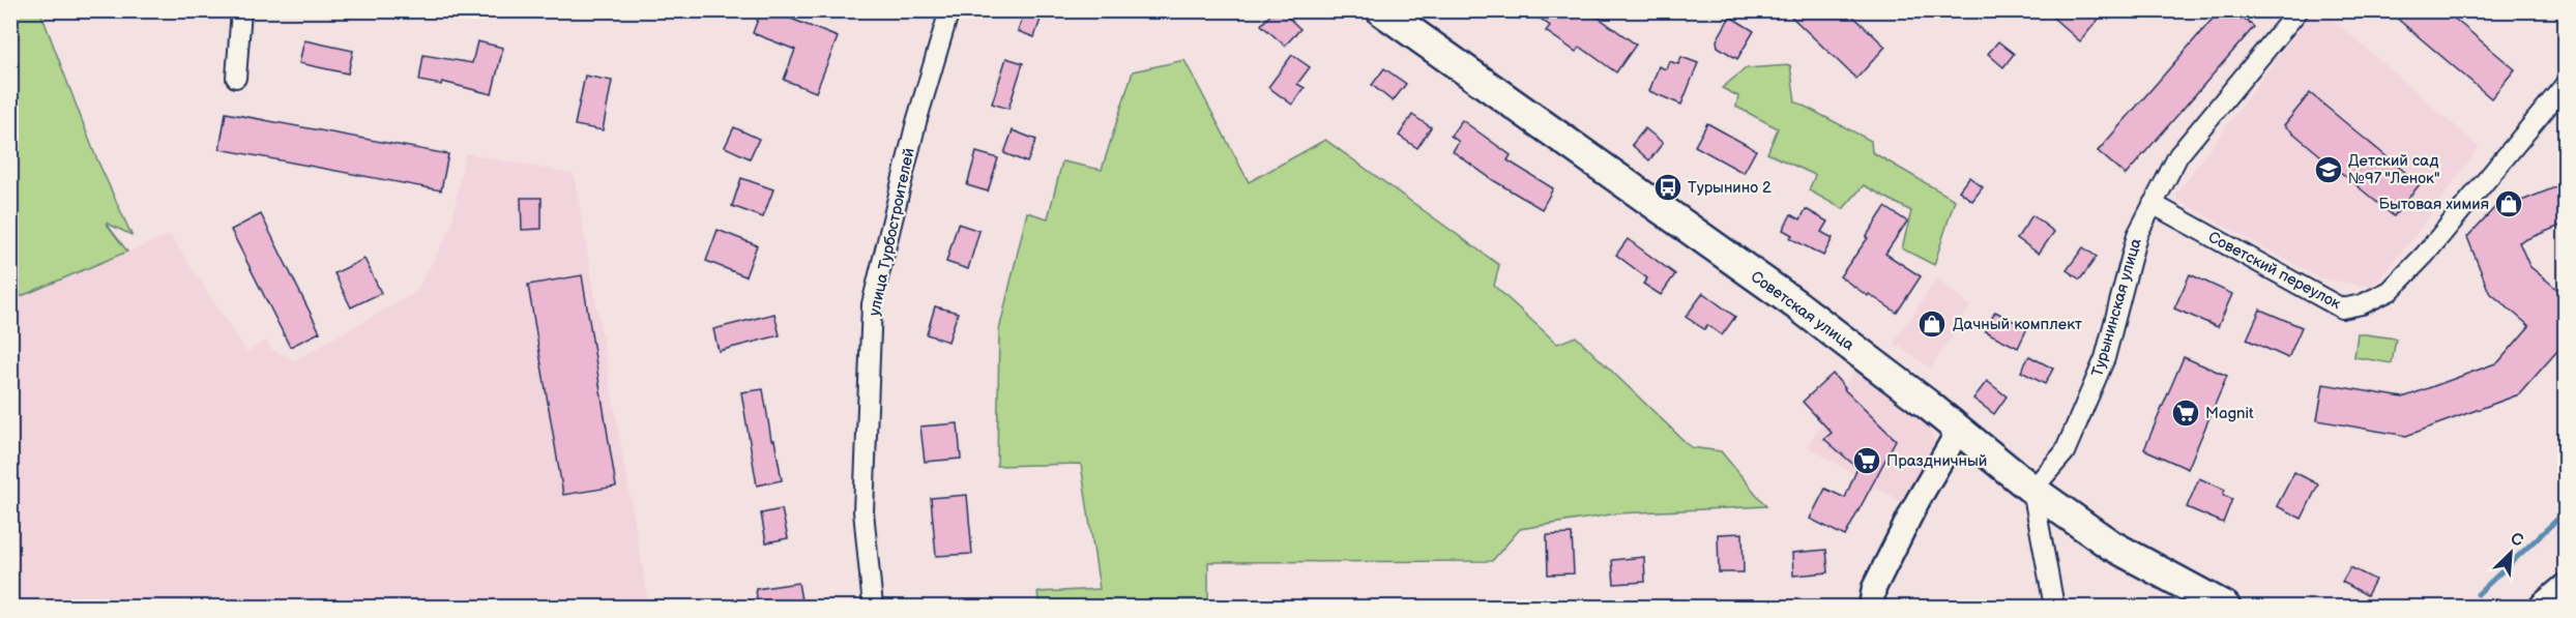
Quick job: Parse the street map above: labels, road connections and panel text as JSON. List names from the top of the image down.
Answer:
{
  "streets": {
    "main road": ["Советская улица"],
    "street": ["улица Турбостроителей", "Советский переулок", "Турынинская улица"]
  },
  "crossings": [
    ["Советский переулок", "Турынинская улица"],
    ["Турынинская улица", "Советская улица"]
  ],
  "places": {
    "school or university": ["Детский сад №97 \"Ленок\""],
    "bus stop": ["Турынино 2"],
    "shop": ["Бытовая химия", "Дачный комплект"],
    "supermarket": ["Magnit", "Праздничный"]
  },
  "north": "top right"
}
